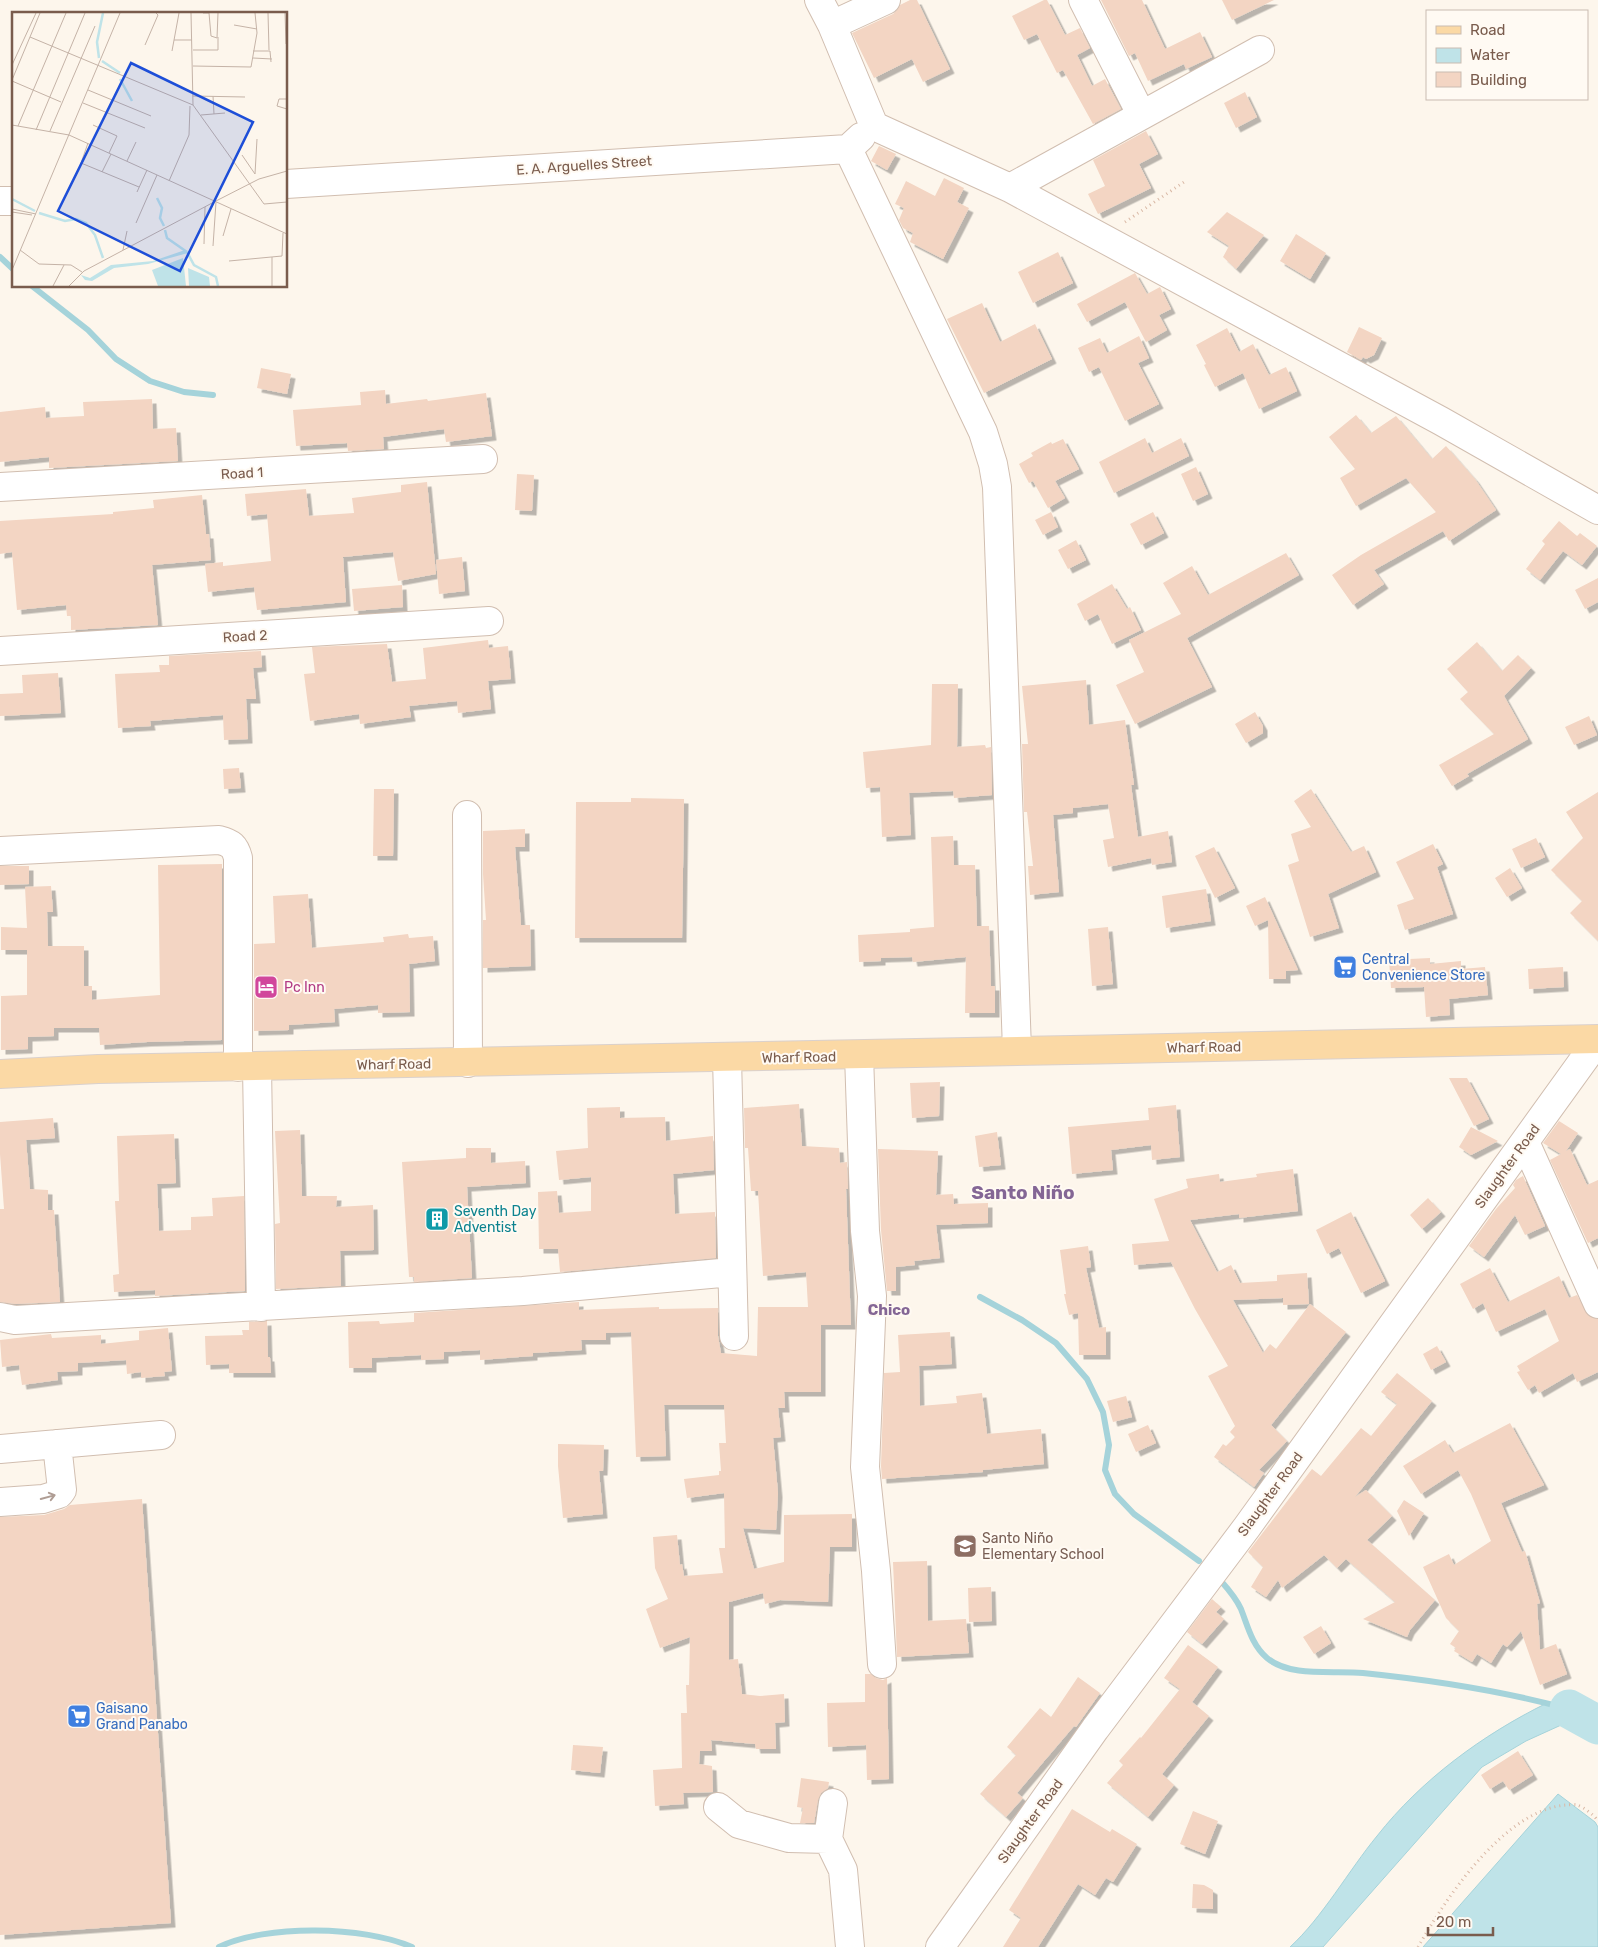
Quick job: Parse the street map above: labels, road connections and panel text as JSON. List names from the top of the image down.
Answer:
{
  "streets": {
    "main road": ["Wharf Road"],
    "street": [
      "E. A. Arguelles Street",
      "Road 1",
      "Road 2",
      "Slaughter Road"
    ]
  },
  "crossings": [
    ["Wharf Road", "Slaughter Road"]
  ],
  "districts": ["Santo Niño", "Chico"],
  "places": {
    "supermarket": ["Central Convenience Store", "Gaisano Grand Panabo"],
    "hotel": ["Pc Inn"],
    "building": ["Seventh Day Adventist"],
    "school or university": ["Santo Niño Elementary School"]
  },
  "legend": ["Road", "Water", "Building"],
  "scale_bar": "20 m"
}
